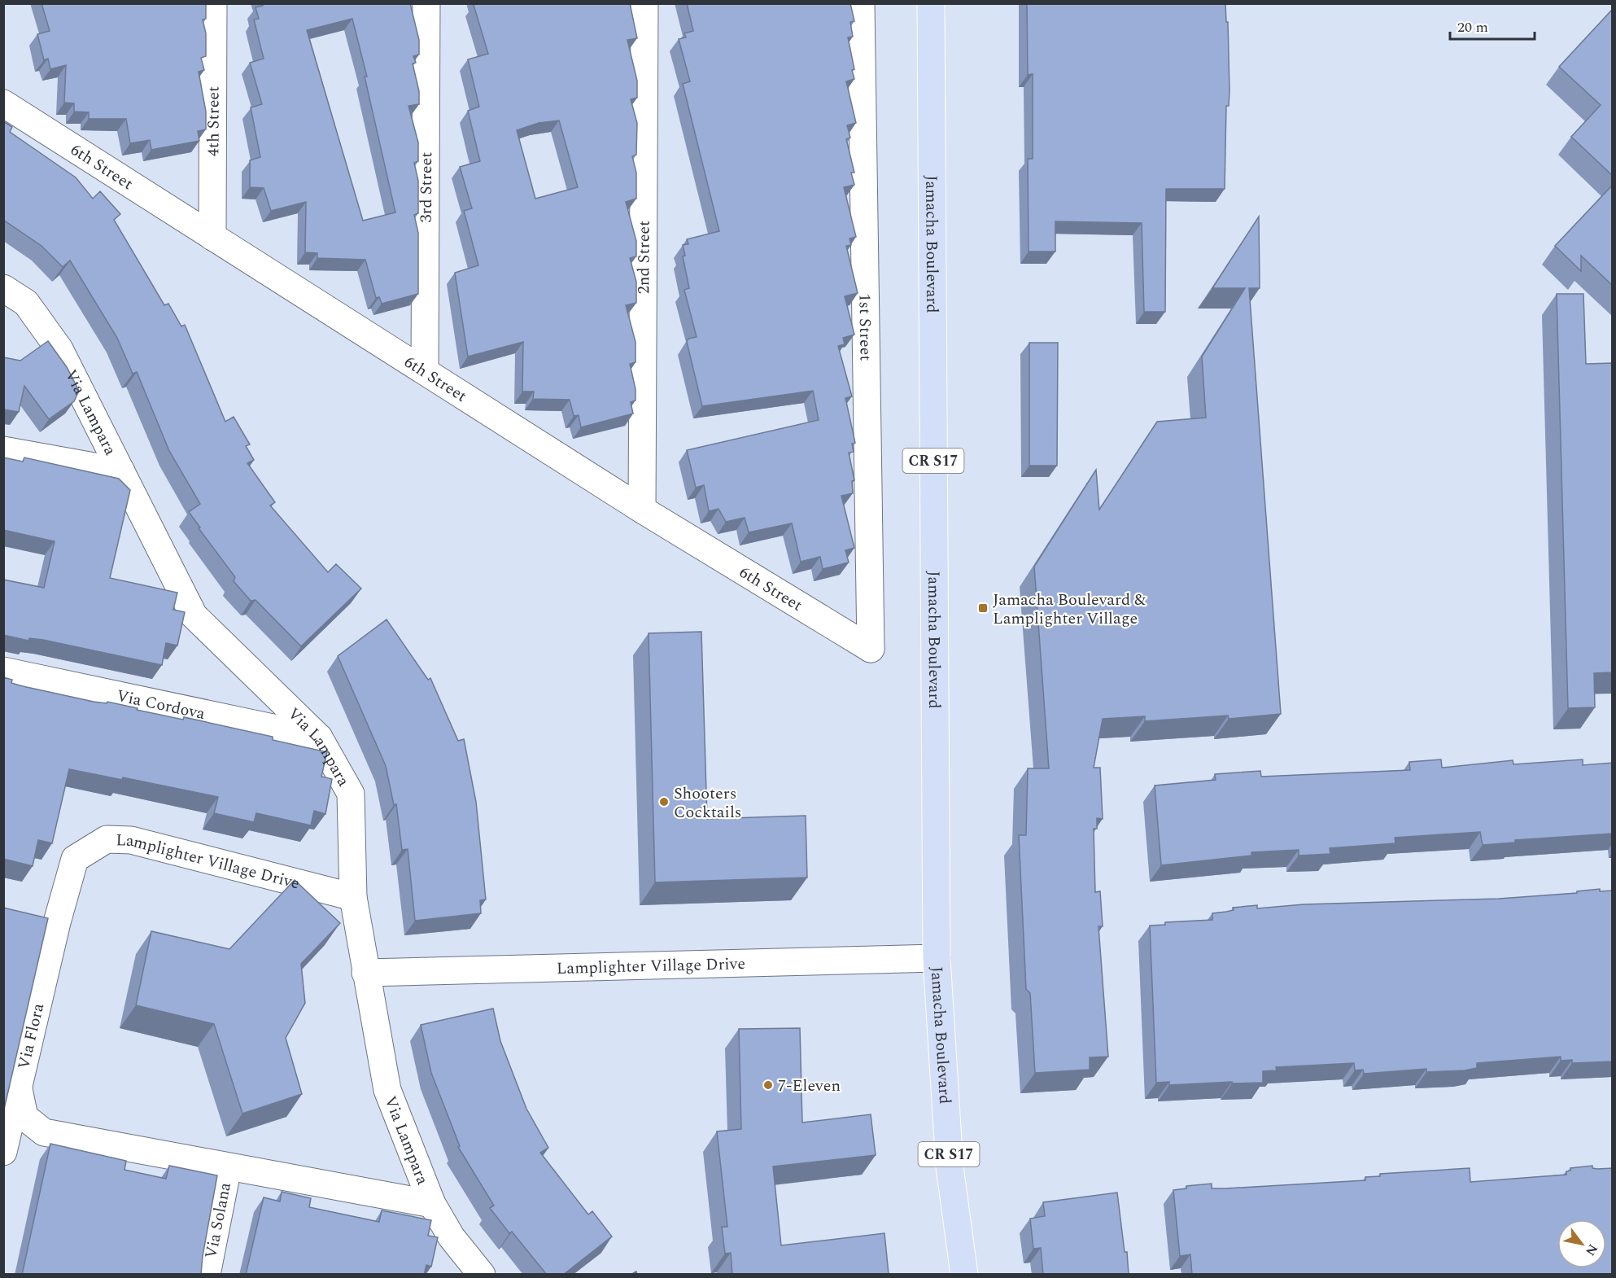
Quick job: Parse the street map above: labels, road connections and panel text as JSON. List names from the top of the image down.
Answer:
{
  "streets": {
    "main road": ["Jamacha Boulevard", "CR S17"],
    "street": [
      "4th Street",
      "6th Street",
      "3rd Street",
      "2nd Street",
      "1st Street",
      "Via Lampara",
      "Via Cordova",
      "Lamplighter Village Drive",
      "Via Flora",
      "Via Solana"
    ]
  },
  "crossings": [
    ["4th Street", "6th Street"],
    ["6th Street", "3rd Street"],
    ["6th Street", "2nd Street"],
    ["6th Street", "1st Street"],
    ["Jamacha Boulevard", "Lamplighter Village Drive"],
    ["Via Lampara", "Via Cordova"],
    ["Via Lampara", "Lamplighter Village Drive"],
    ["Lamplighter Village Drive", "Via Flora"]
  ],
  "places": {
    "transit": ["Jamacha Boulevard & Lamplighter Village"],
    "other": ["Shooters Cocktails", "7-Eleven"]
  },
  "scale_bar": "20 m",
  "north": "bottom right"
}
